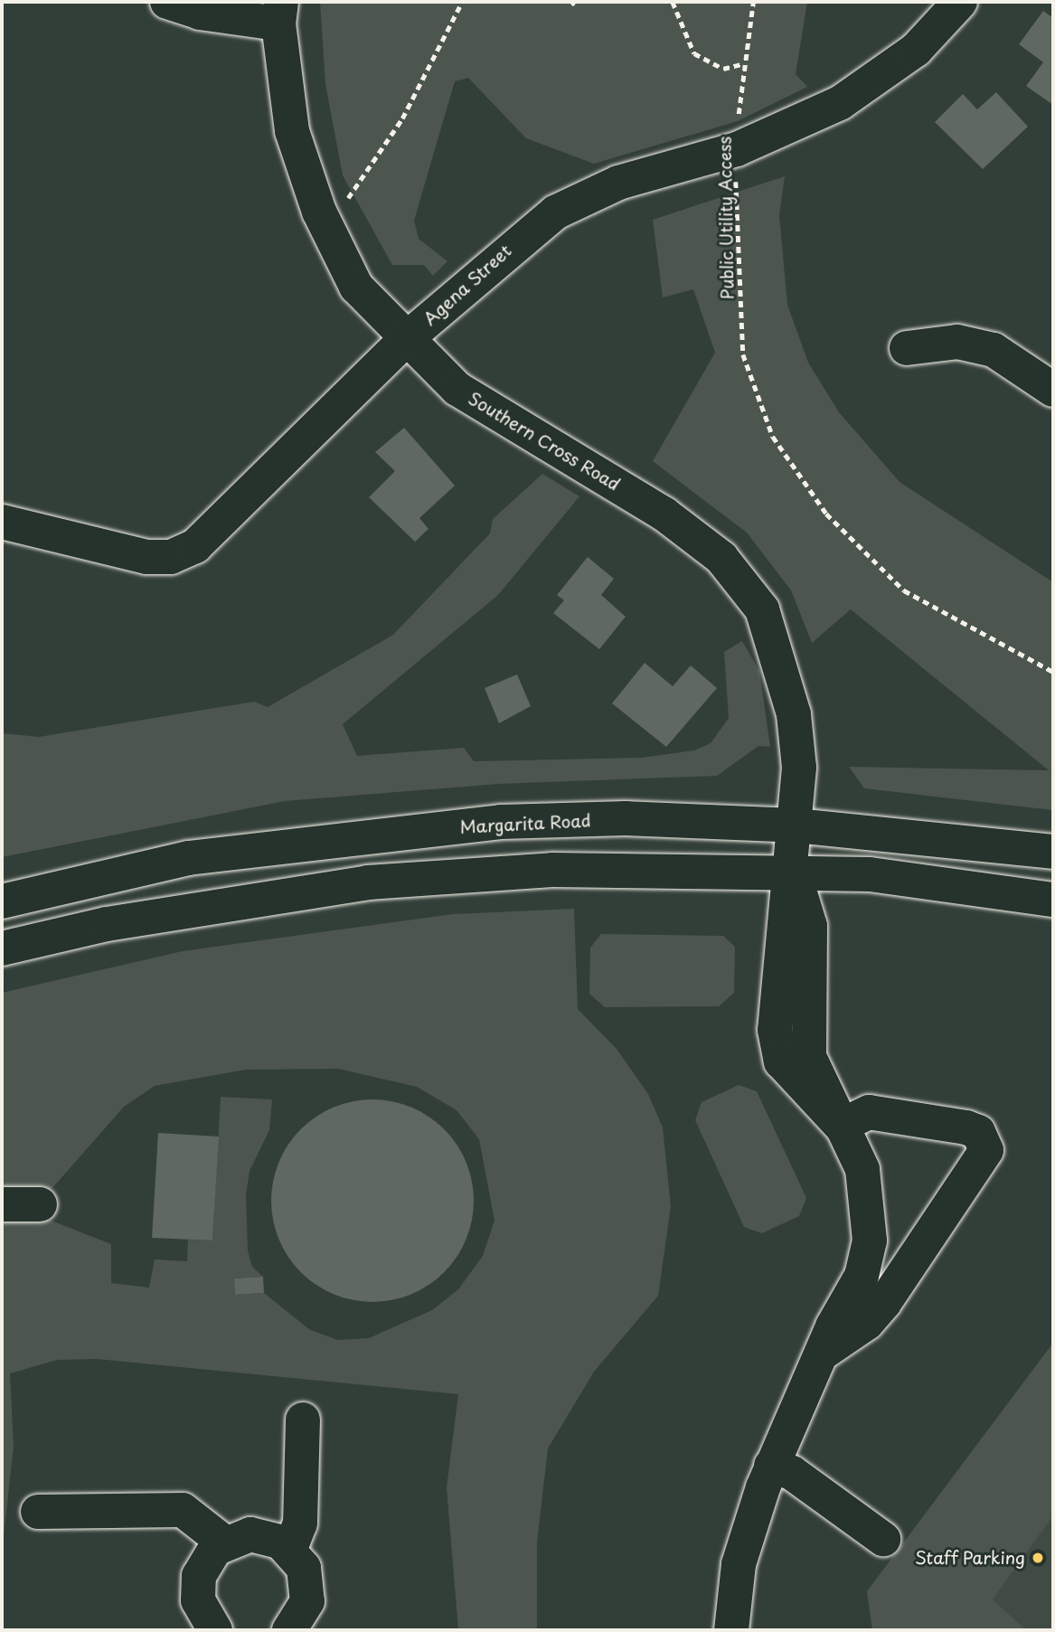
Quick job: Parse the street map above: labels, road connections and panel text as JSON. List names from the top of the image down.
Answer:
{
  "streets": {
    "street": ["Agena Street", "Southern Cross Road", "Margarita Road"],
    "path": ["Public Utility Access"]
  },
  "crossings": [
    ["Public Utility Access", "Agena Street"],
    ["Agena Street", "Southern Cross Road"],
    ["Southern Cross Road", "Margarita Road"]
  ],
  "places": ["Staff Parking"]
}
